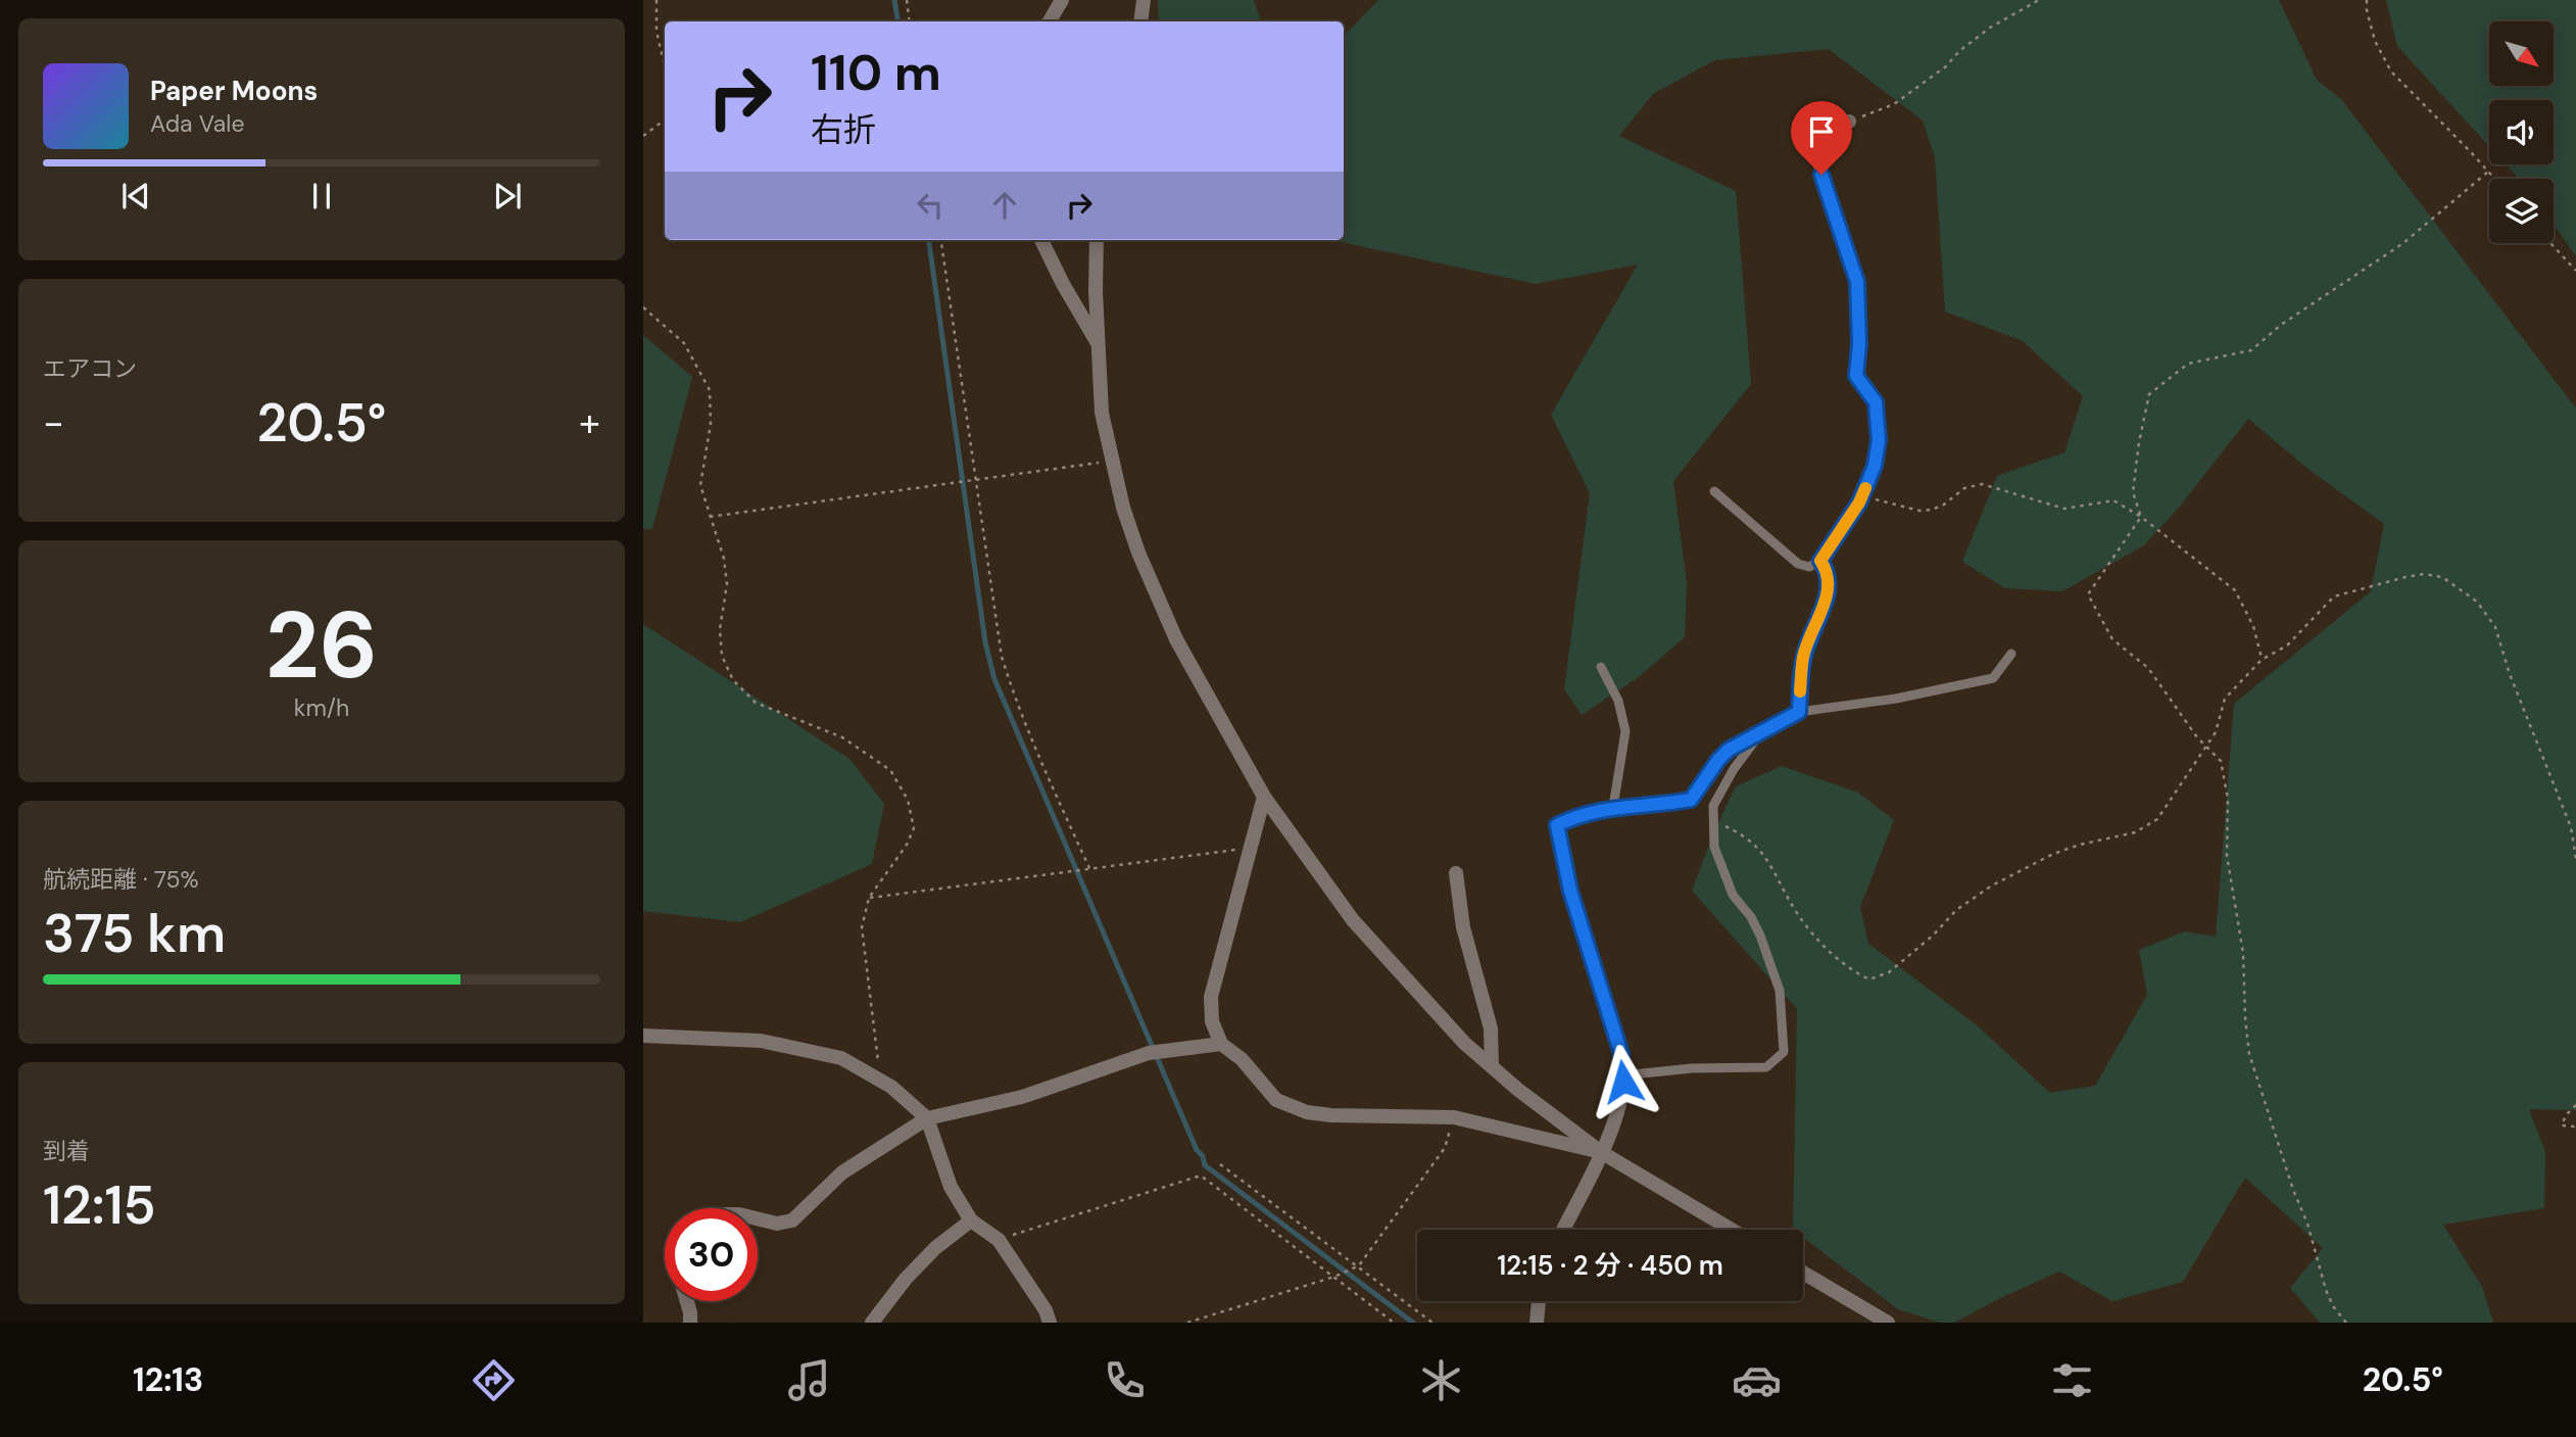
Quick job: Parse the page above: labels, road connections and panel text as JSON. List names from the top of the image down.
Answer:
{
  "north": "bottom right",
  "page": {
    "turn": ["110 m", "右折"],
    "song": ["Paper Moons", "Ada Vale"],
    "tile": [
      "エアコン",
      ["26", "km/h"],
      ["航続距離 · 75%", "375 km"],
      ["到着", "12:15"]
    ],
    "heat": ["−", "20.5°", "+"],
    "limit": "30",
    "trip": "12:15 · 2 分 · 450 m",
    "tabs": ["12:13", "20.5°"]
  }
}
